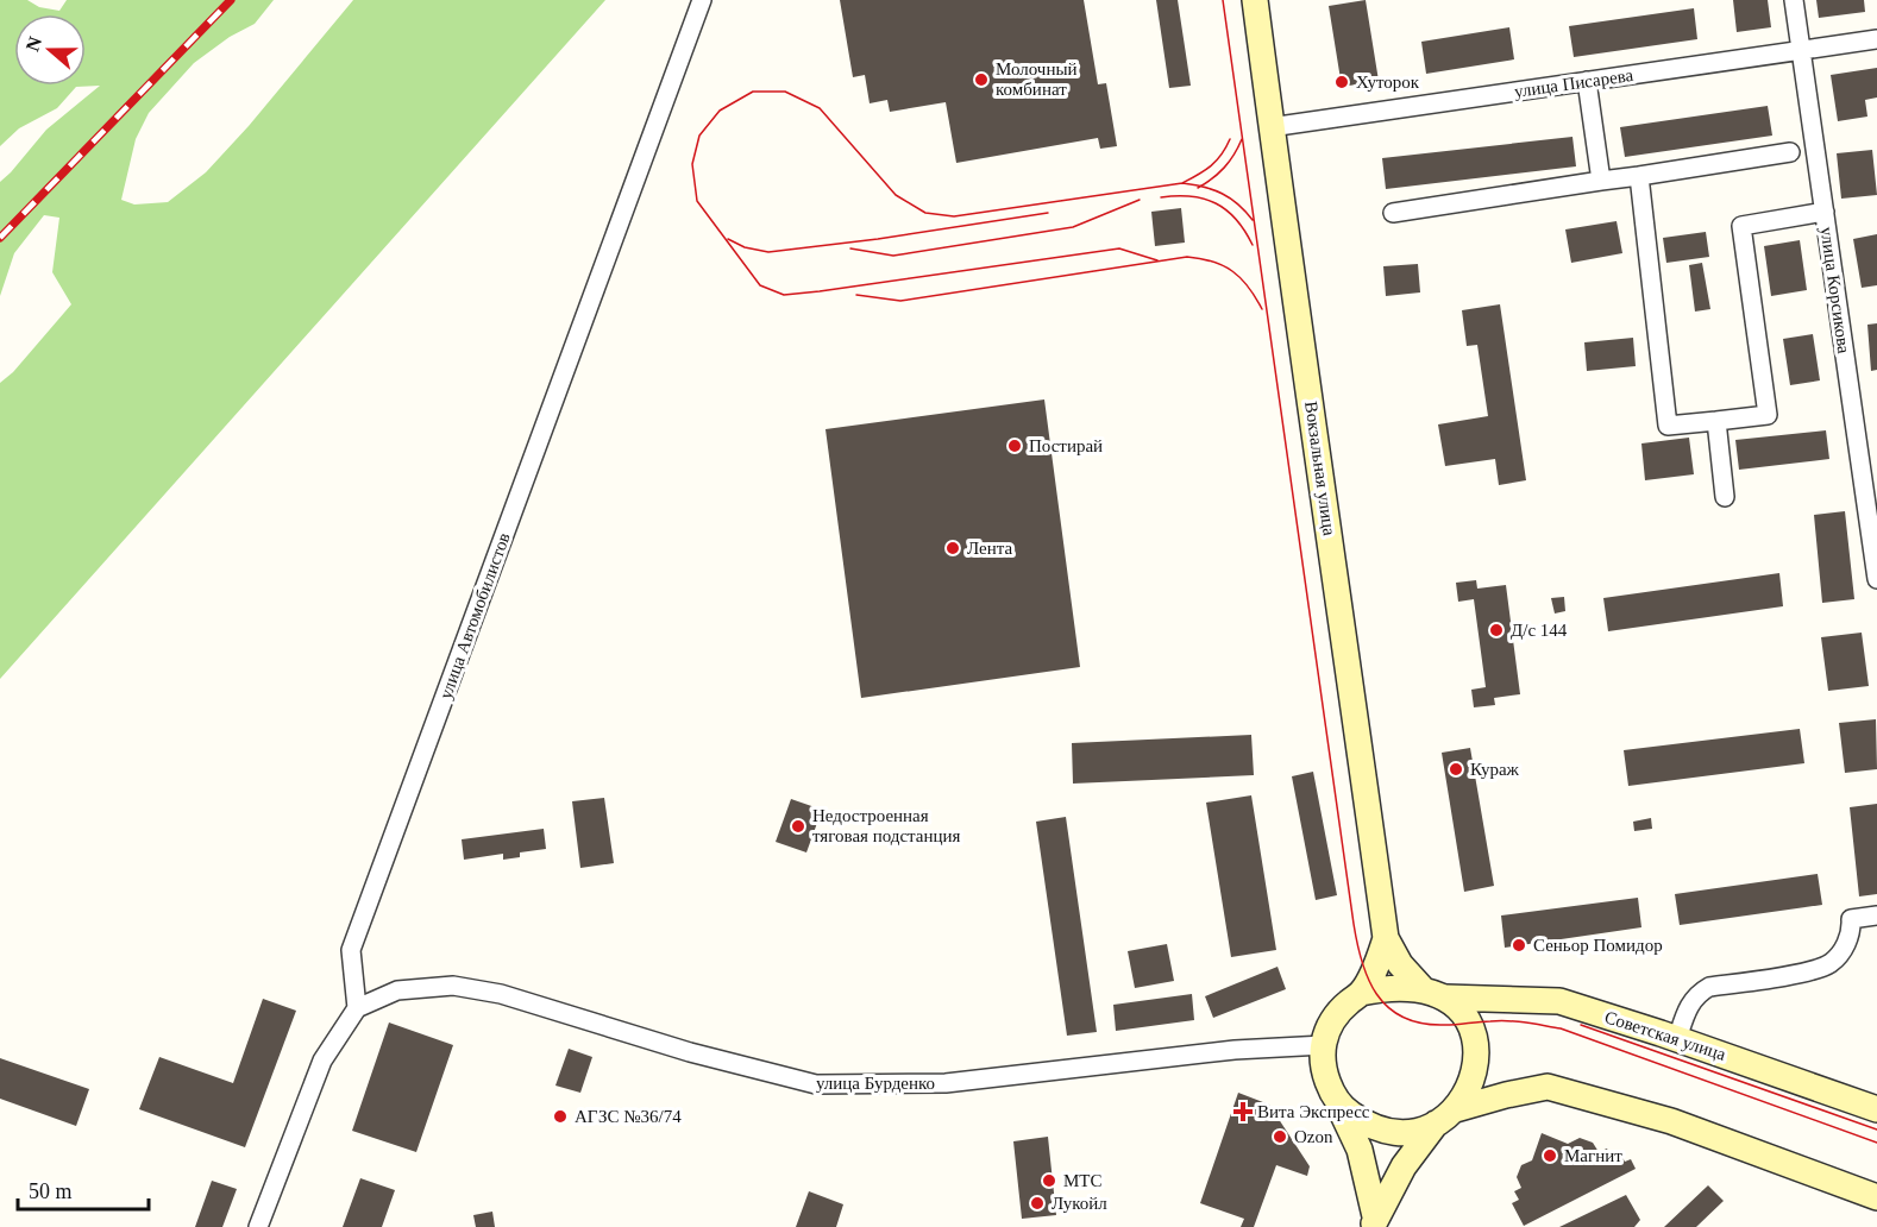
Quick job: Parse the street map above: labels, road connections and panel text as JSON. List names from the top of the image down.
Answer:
{
  "streets": {
    "main road": ["Вокзальная улица", "Советская улица"],
    "street": [
      "улица Писарева",
      "улица Корсикова",
      "улица Автомобилистов",
      "улица Бурденко"
    ]
  },
  "crossings": [
    ["улица Писарева", "улица Корсикова"],
    ["улица Писарева", "Вокзальная улица"],
    ["Вокзальная улица", "Советская улица"],
    ["Вокзальная улица", "улица Бурденко"],
    ["улица Автомобилистов", "улица Бурденко"],
    ["Советская улица", "улица Бурденко"]
  ],
  "places": {
    "other": [
      "Молочный комбинат",
      "Хуторок",
      "Постирай",
      "Лента",
      "Д/с 144",
      "Кураж",
      "Недостроенная тяговая подстанция",
      "Сеньор Помидор",
      "АГЗС №36/74",
      "Ozon",
      "Магнит",
      "МТС",
      "Лукойл"
    ],
    "health": ["Вита Экспресс"]
  },
  "scale_bar": "50 m",
  "north": "left"
}
